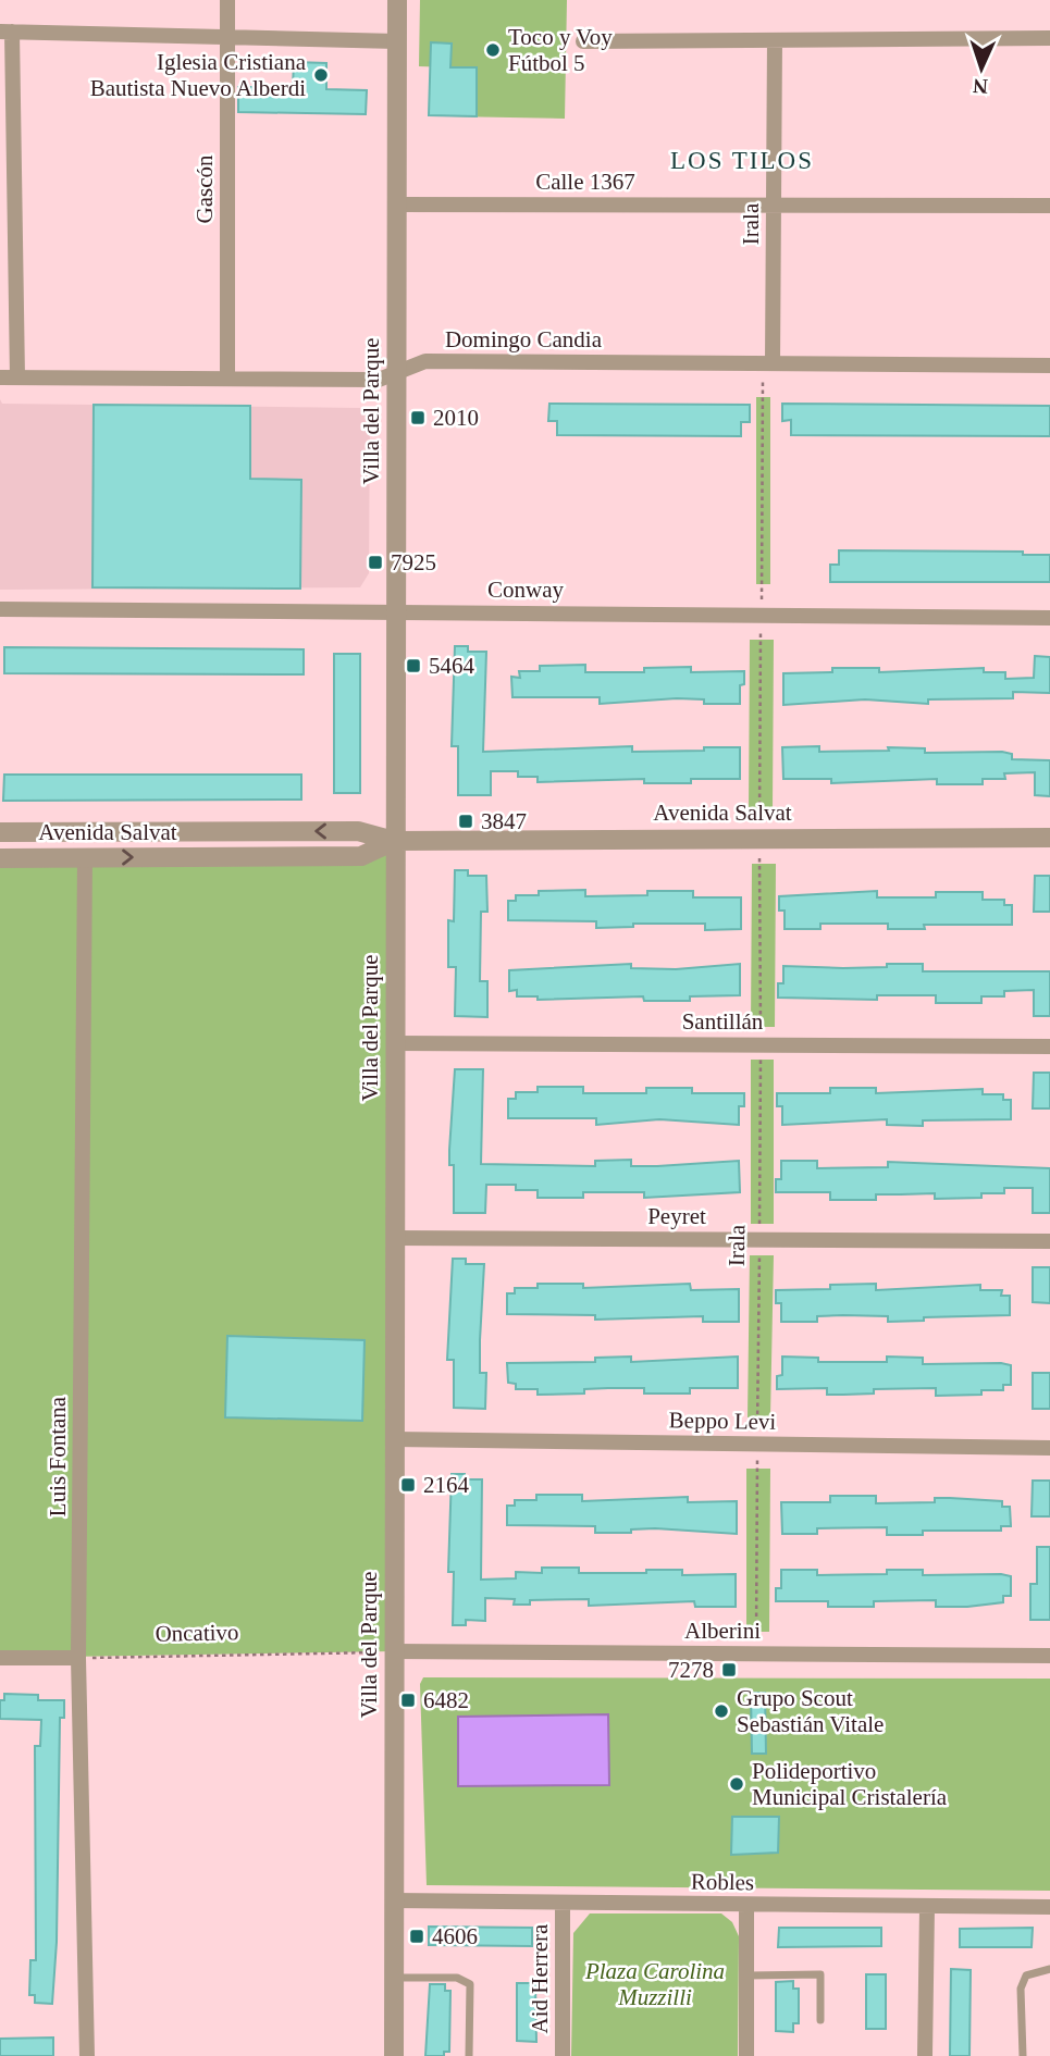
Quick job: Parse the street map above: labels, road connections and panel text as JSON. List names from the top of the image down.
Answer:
{
  "streets": {
    "street": [
      "Calle 1367",
      "Gascón",
      "Irala",
      "Domingo Candia",
      "Villa del Parque",
      "Conway",
      "Avenida Salvat",
      "Santillán",
      "Peyret",
      "Beppo Levi",
      "Luis Fontana",
      "Alberini",
      "Robles",
      "Aid Herrera"
    ],
    "path": ["Oncativo"]
  },
  "crossings": [
    ["Calle 1367", "Irala"],
    ["Calle 1367", "Villa del Parque"],
    ["Gascón", "Domingo Candia"],
    ["Irala", "Domingo Candia"],
    ["Irala", "Avenida Salvat"],
    ["Irala", "Santillán"],
    ["Irala", "Peyret"],
    ["Irala", "Beppo Levi"],
    ["Irala", "Alberini"],
    ["Domingo Candia", "Villa del Parque"],
    ["Villa del Parque", "Conway"],
    ["Villa del Parque", "Avenida Salvat"],
    ["Villa del Parque", "Santillán"],
    ["Villa del Parque", "Peyret"],
    ["Villa del Parque", "Beppo Levi"],
    ["Villa del Parque", "Alberini"],
    ["Villa del Parque", "Oncativo"],
    ["Villa del Parque", "Robles"],
    ["Avenida Salvat", "Luis Fontana"],
    ["Luis Fontana", "Oncativo"],
    ["Alberini", "Oncativo"],
    ["Robles", "Aid Herrera"]
  ],
  "districts": ["LOS TILOS"],
  "parks": ["Plaza Carolina Muzzilli"],
  "places": {
    "other": [
      "Toco y Voy Fútbol 5",
      "Iglesia Cristiana Bautista Nuevo Alberdi",
      "Grupo Scout Sebastián Vitale",
      "Polideportivo Municipal Cristalería"
    ],
    "transit": [
      "2010",
      "7925",
      "5464",
      "3847",
      "2164",
      "7278",
      "6482",
      "4606"
    ]
  },
  "north": "bottom"
}
